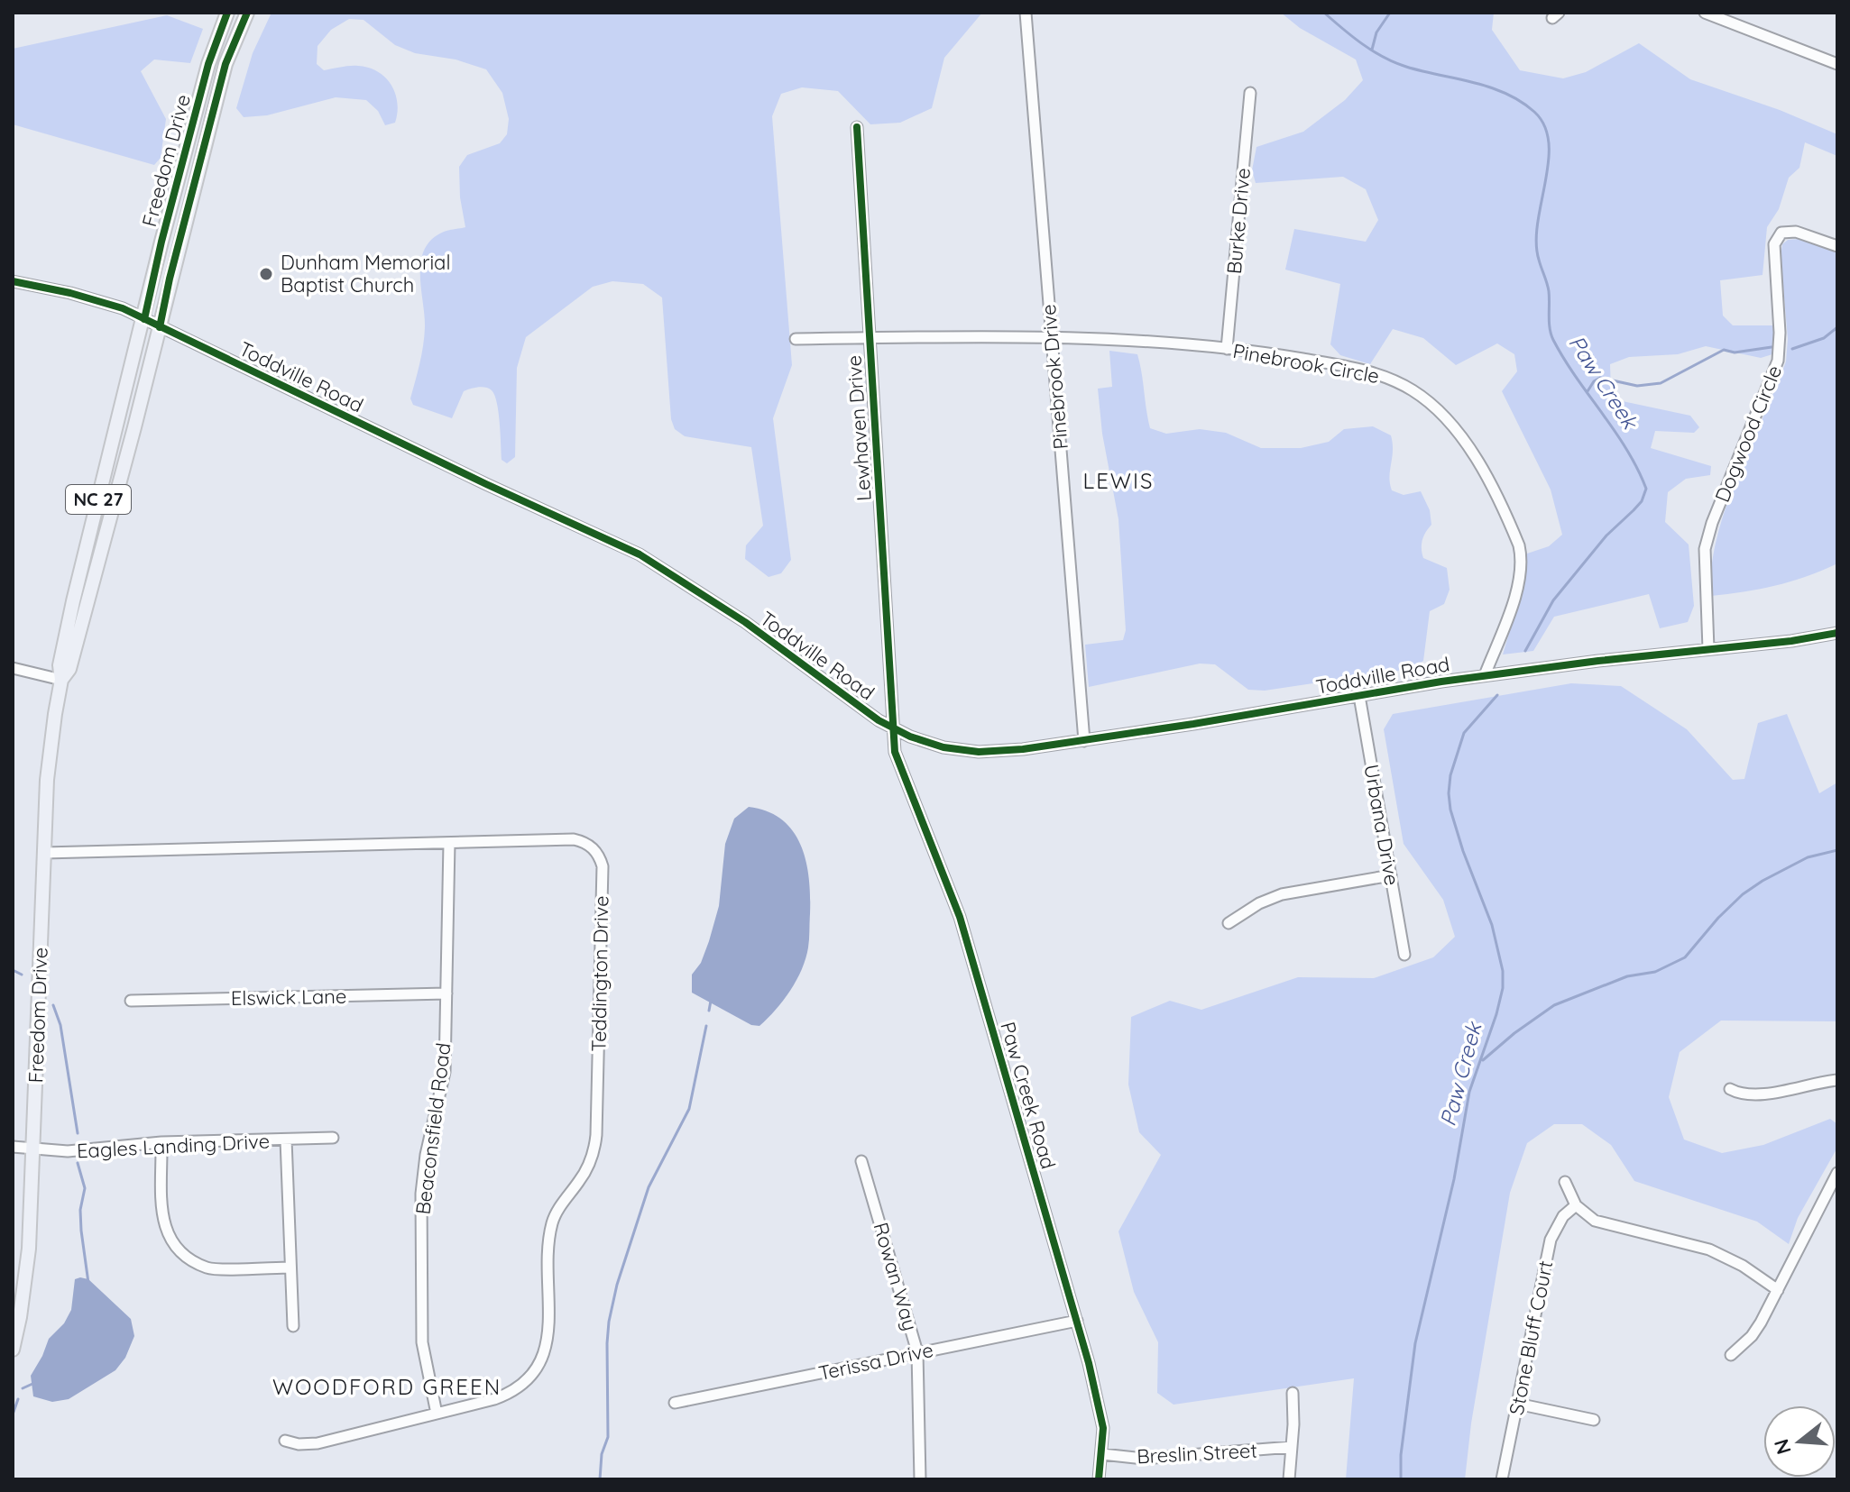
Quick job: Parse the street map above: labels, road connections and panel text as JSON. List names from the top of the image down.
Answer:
{
  "streets": {
    "main road": ["Freedom Drive", "NC 27"],
    "street": [
      "Burke Drive",
      "Pinebrook Circle",
      "Toddville Road",
      "Pinebrook Drive",
      "Lewhaven Drive",
      "Dogwood Circle",
      "Urbana Drive",
      "Teddington Drive",
      "Elswick Lane",
      "Paw Creek Road",
      "Beaconsfield Road",
      "Eagles Landing Drive",
      "Rowan Way",
      "Stone Bluff Court",
      "Terissa Drive",
      "Breslin Street"
    ]
  },
  "crossings": [
    ["Freedom Drive", "Toddville Road"],
    ["Freedom Drive", "Teddington Drive"],
    ["Freedom Drive", "Eagles Landing Drive"],
    ["Burke Drive", "Pinebrook Circle"],
    ["Pinebrook Circle", "Toddville Road"],
    ["Pinebrook Circle", "Pinebrook Drive"],
    ["Pinebrook Circle", "Lewhaven Drive"],
    ["Toddville Road", "Pinebrook Drive"],
    ["Toddville Road", "Lewhaven Drive"],
    ["Toddville Road", "Dogwood Circle"],
    ["Toddville Road", "Urbana Drive"],
    ["Toddville Road", "Paw Creek Road"],
    ["Lewhaven Drive", "Paw Creek Road"],
    ["Teddington Drive", "Beaconsfield Road"],
    ["Elswick Lane", "Beaconsfield Road"],
    ["Paw Creek Road", "Terissa Drive"],
    ["Paw Creek Road", "Breslin Street"],
    ["Rowan Way", "Terissa Drive"]
  ],
  "districts": ["LEWIS", "WOODFORD GREEN"],
  "water": ["Paw Creek"],
  "places": ["Dunham Memorial Baptist Church"],
  "north": "left"
}
